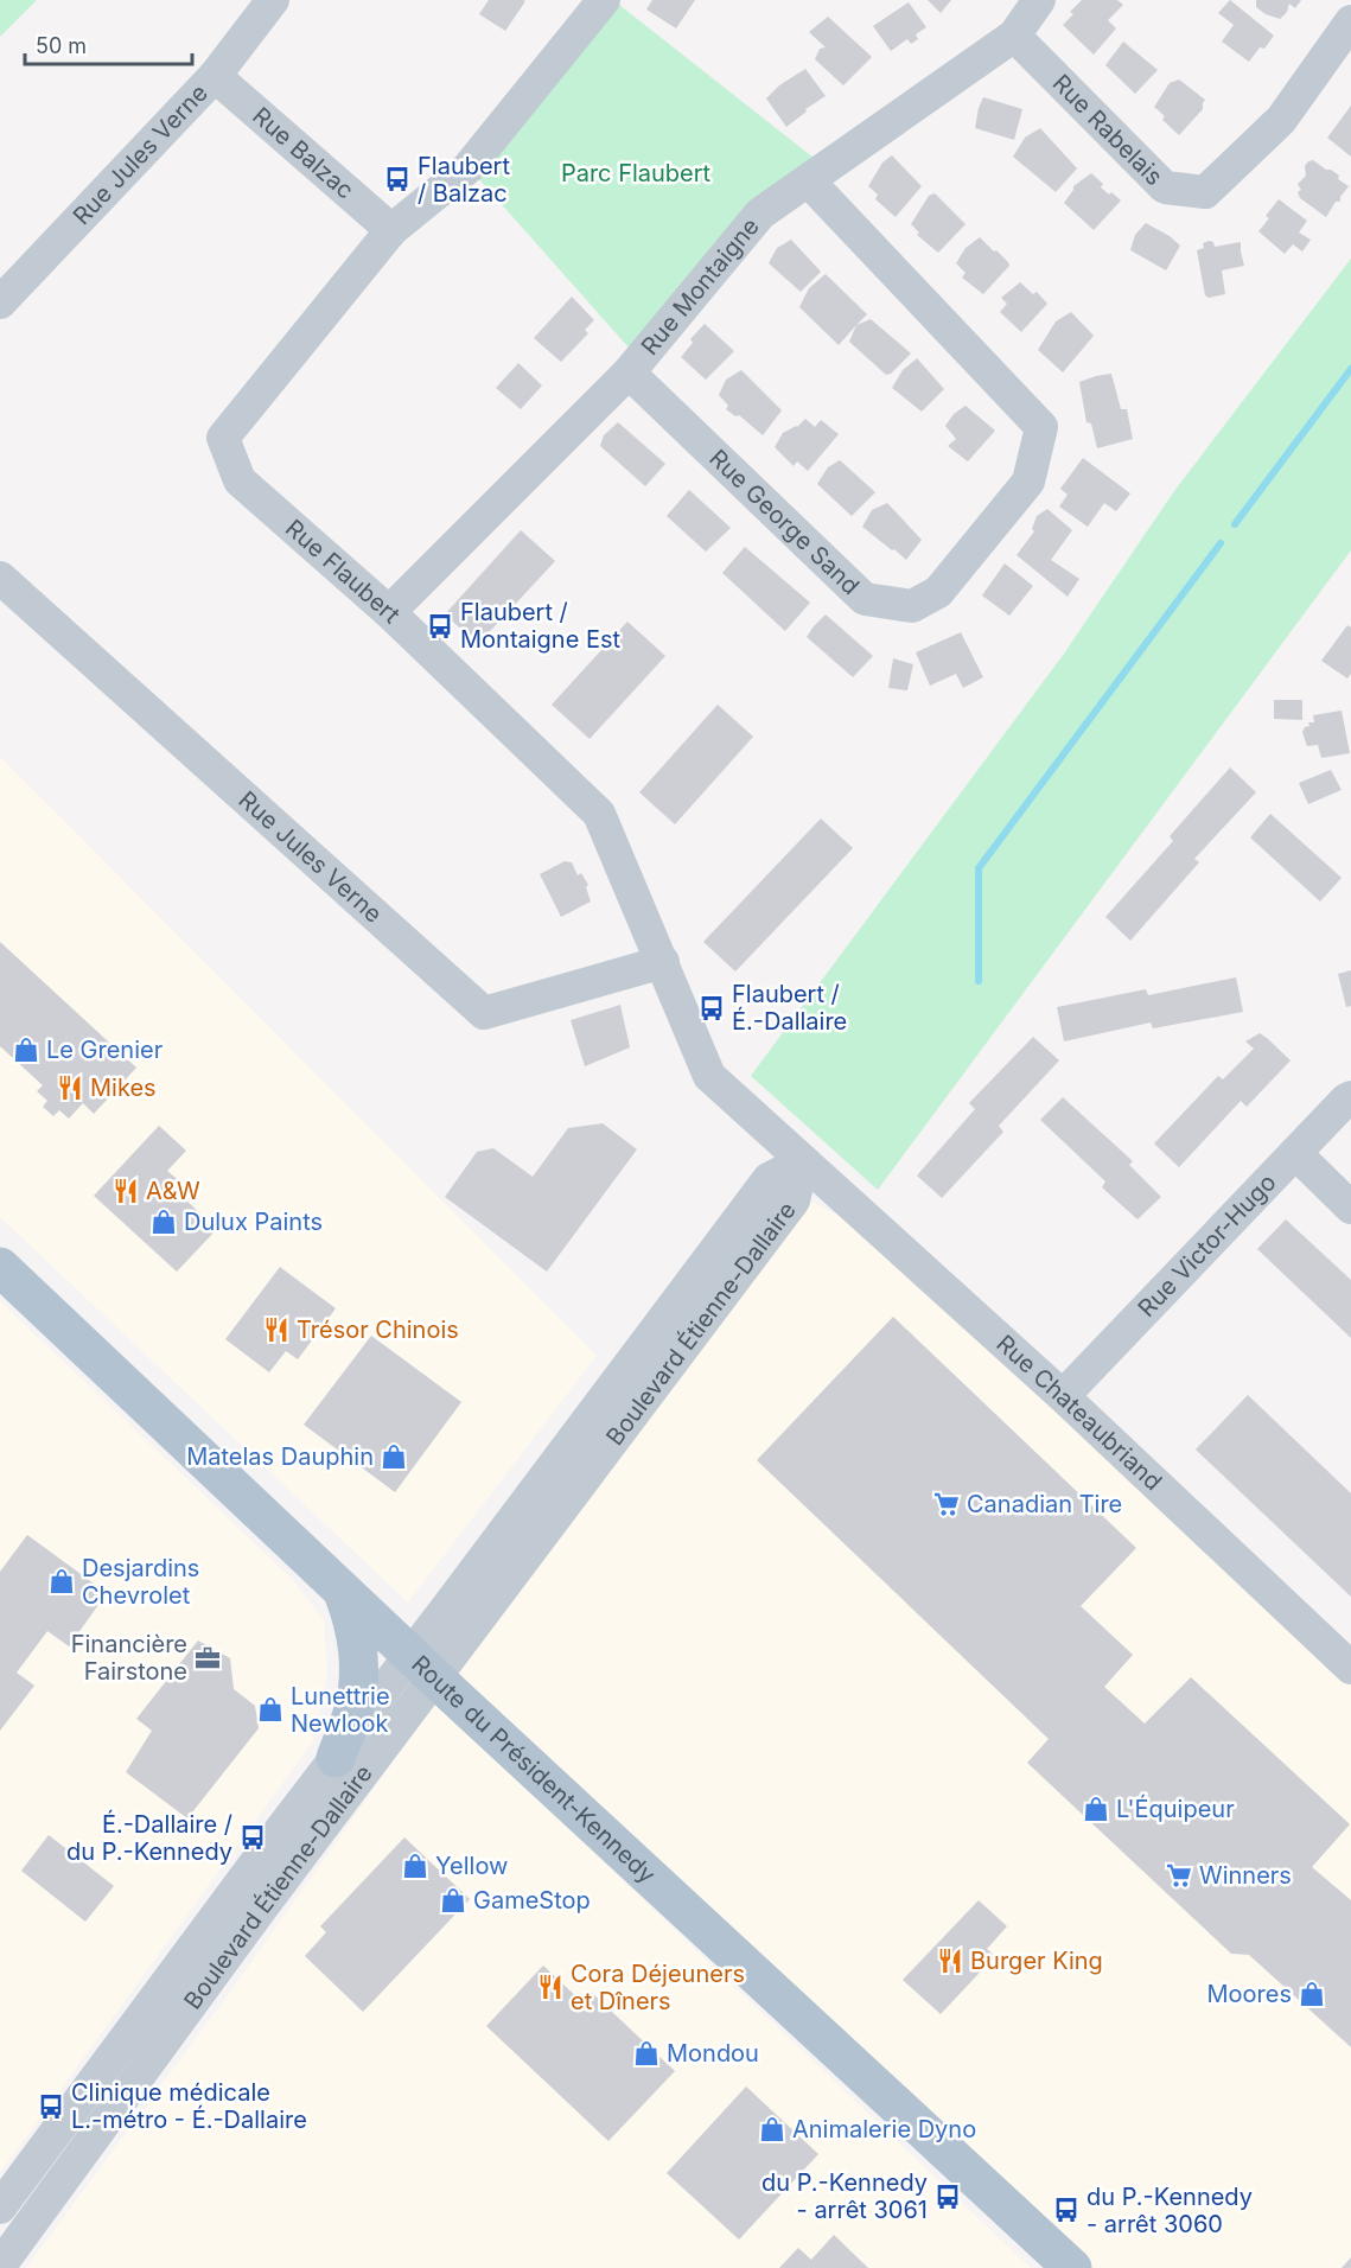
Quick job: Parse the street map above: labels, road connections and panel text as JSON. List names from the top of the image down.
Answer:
{
  "streets": {
    "main road": ["Route du Président-Kennedy"],
    "street": [
      "Rue Rabelais",
      "Rue Balzac",
      "Rue Jules Verne",
      "Rue Montaigne",
      "Rue George Sand",
      "Rue Flaubert",
      "Rue Victor-Hugo",
      "Boulevard Étienne-Dallaire",
      "Rue Chateaubriand"
    ]
  },
  "crossings": [
    ["Rue Rabelais", "Rue Montaigne"],
    ["Rue Balzac", "Rue Jules Verne"],
    ["Rue Balzac", "Rue Flaubert"],
    ["Rue Jules Verne", "Rue Flaubert"],
    ["Rue Montaigne", "Rue George Sand"],
    ["Rue Montaigne", "Rue Flaubert"],
    ["Rue Flaubert", "Boulevard Étienne-Dallaire"],
    ["Rue Flaubert", "Rue Chateaubriand"],
    ["Rue Victor-Hugo", "Rue Chateaubriand"],
    ["Boulevard Étienne-Dallaire", "Rue Chateaubriand"],
    ["Boulevard Étienne-Dallaire", "Route du Président-Kennedy"]
  ],
  "parks": ["Parc Flaubert"],
  "places": {
    "bus stop": [
      "Flaubert / Balzac",
      "Flaubert / Montaigne Est",
      "Flaubert / É.-Dallaire",
      "É.-Dallaire / du P.-Kennedy",
      "Clinique médicale L.-métro - É.-Dallaire",
      "du P.-Kennedy - arrêt 3061",
      "du P.-Kennedy - arrêt 3060"
    ],
    "shop": [
      "Le Grenier",
      "Dulux Paints",
      "Matelas Dauphin",
      "Desjardins Chevrolet",
      "Lunettrie Newlook",
      "L'Équipeur",
      "Yellow",
      "GameStop",
      "Moores",
      "Mondou",
      "Animalerie Dyno"
    ],
    "restaurant": [
      "Mikes",
      "A&W",
      "Trésor Chinois",
      "Burger King",
      "Cora Déjeuners et Dîners"
    ],
    "supermarket": ["Canadian Tire", "Winners"],
    "office": ["Financière Fairstone"]
  },
  "scale_bar": "50 m"
}
